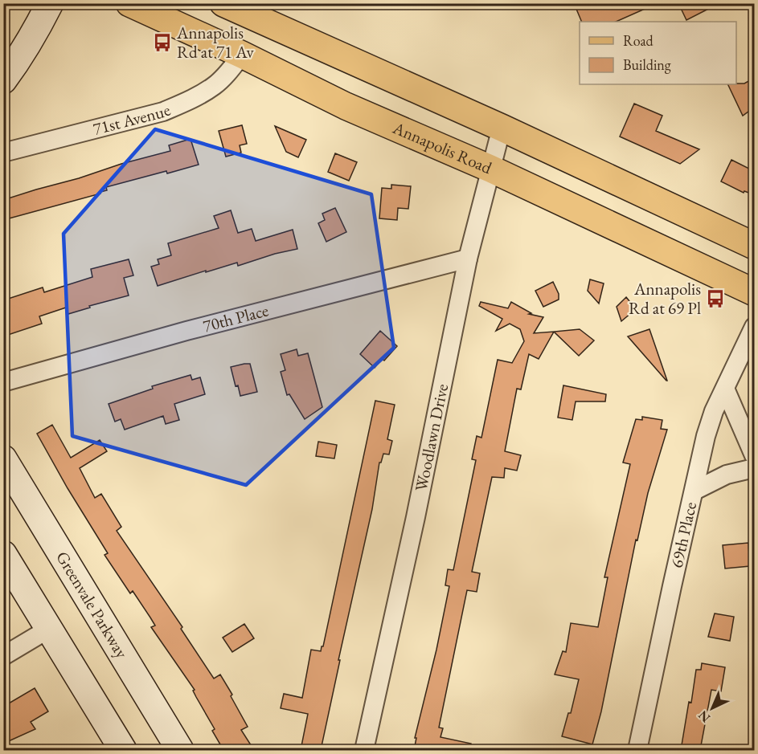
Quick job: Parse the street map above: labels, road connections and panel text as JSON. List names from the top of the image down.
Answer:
{
  "streets": {
    "main road": ["Annapolis Road"],
    "street": [
      "71st Avenue",
      "70th Place",
      "Woodlawn Drive",
      "69th Place",
      "Greenvale Parkway"
    ]
  },
  "crossings": [
    ["71st Avenue", "Annapolis Road"],
    ["Annapolis Road", "Woodlawn Drive"],
    ["70th Place", "Woodlawn Drive"]
  ],
  "places": {
    "bus stop": ["Annapolis Rd at 71 Av", "Annapolis Rd at 69 Pl"]
  },
  "legend": ["Road", "Building"],
  "north": "bottom left"
}
